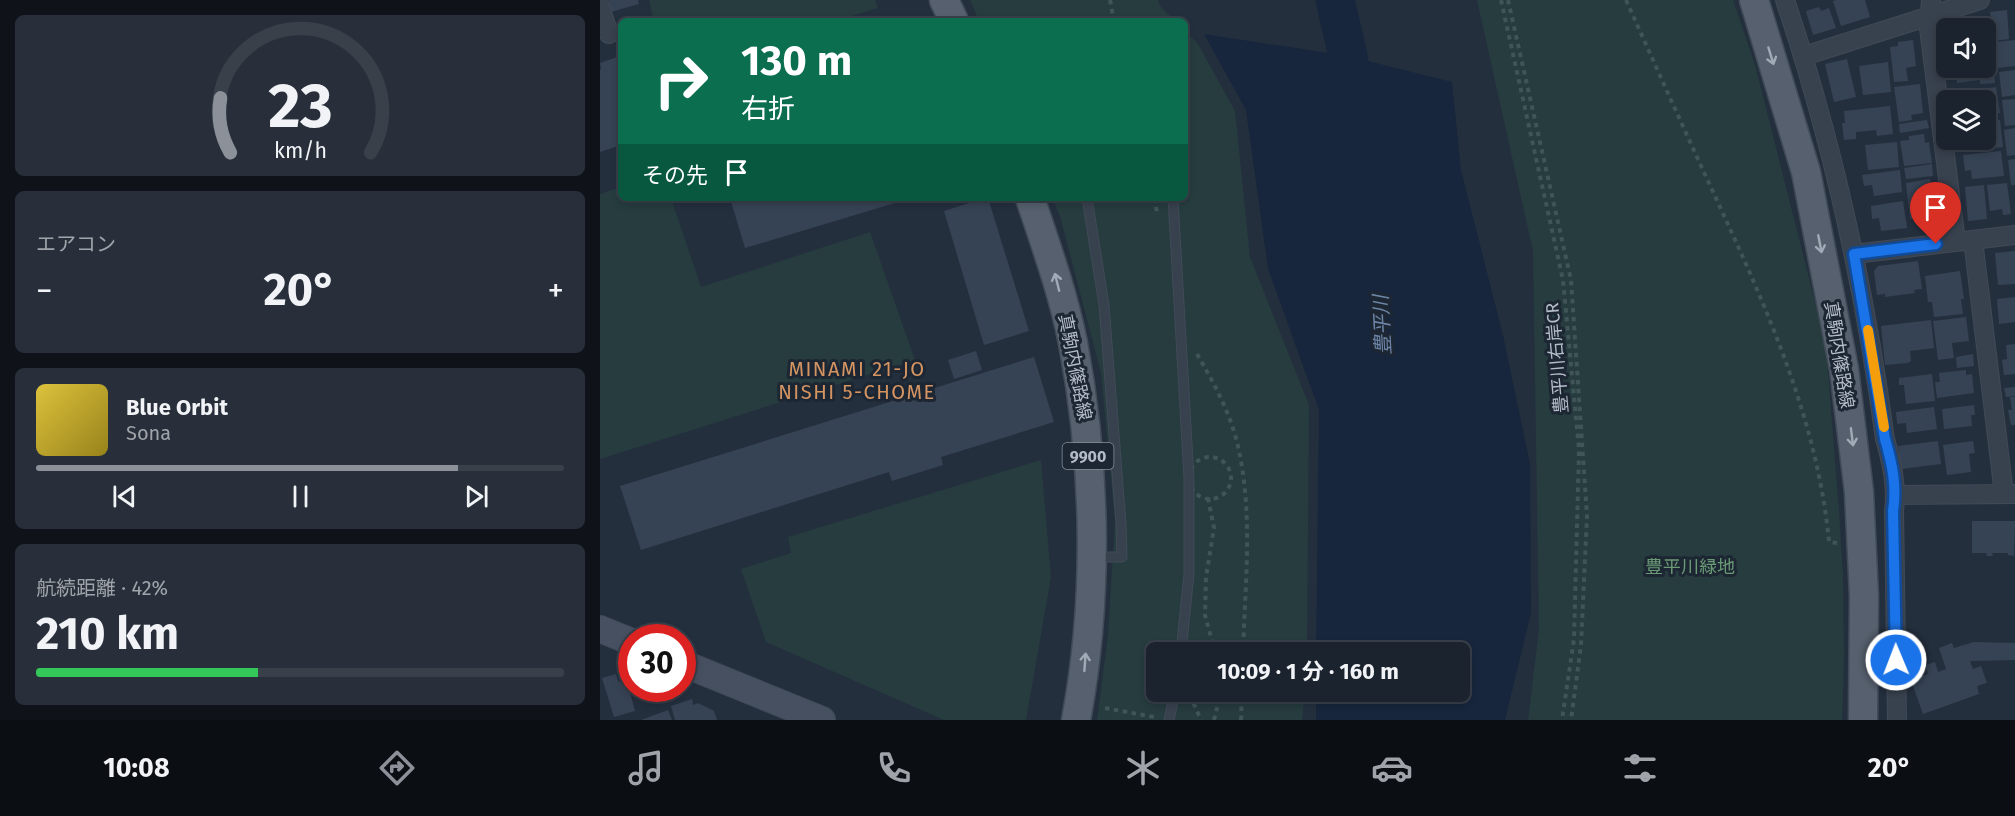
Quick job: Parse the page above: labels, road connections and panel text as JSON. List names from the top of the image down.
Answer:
{
  "streets": {
    "main road": ["真駒内篠路線", "9900"],
    "path": ["豊平川右岸CR"]
  },
  "districts": ["MINAMI 21-JO NISHI 5-CHOME"],
  "water": ["豊平川"],
  "parks": ["豊平川緑地"],
  "page": {
    "turn": ["130 m", "右折"],
    "then": "その先",
    "tile": [
      "エアコン",
      ["航続距離 · 42%", "210 km"]
    ],
    "heat": ["−", "20°", "+"],
    "song": ["Blue Orbit", "Sona"],
    "limit": "30",
    "trip": "10:09 · 1 分 · 160 m",
    "tabs": ["10:08", "20°"],
    "gauge": ["23", "km/h"]
  }
}
